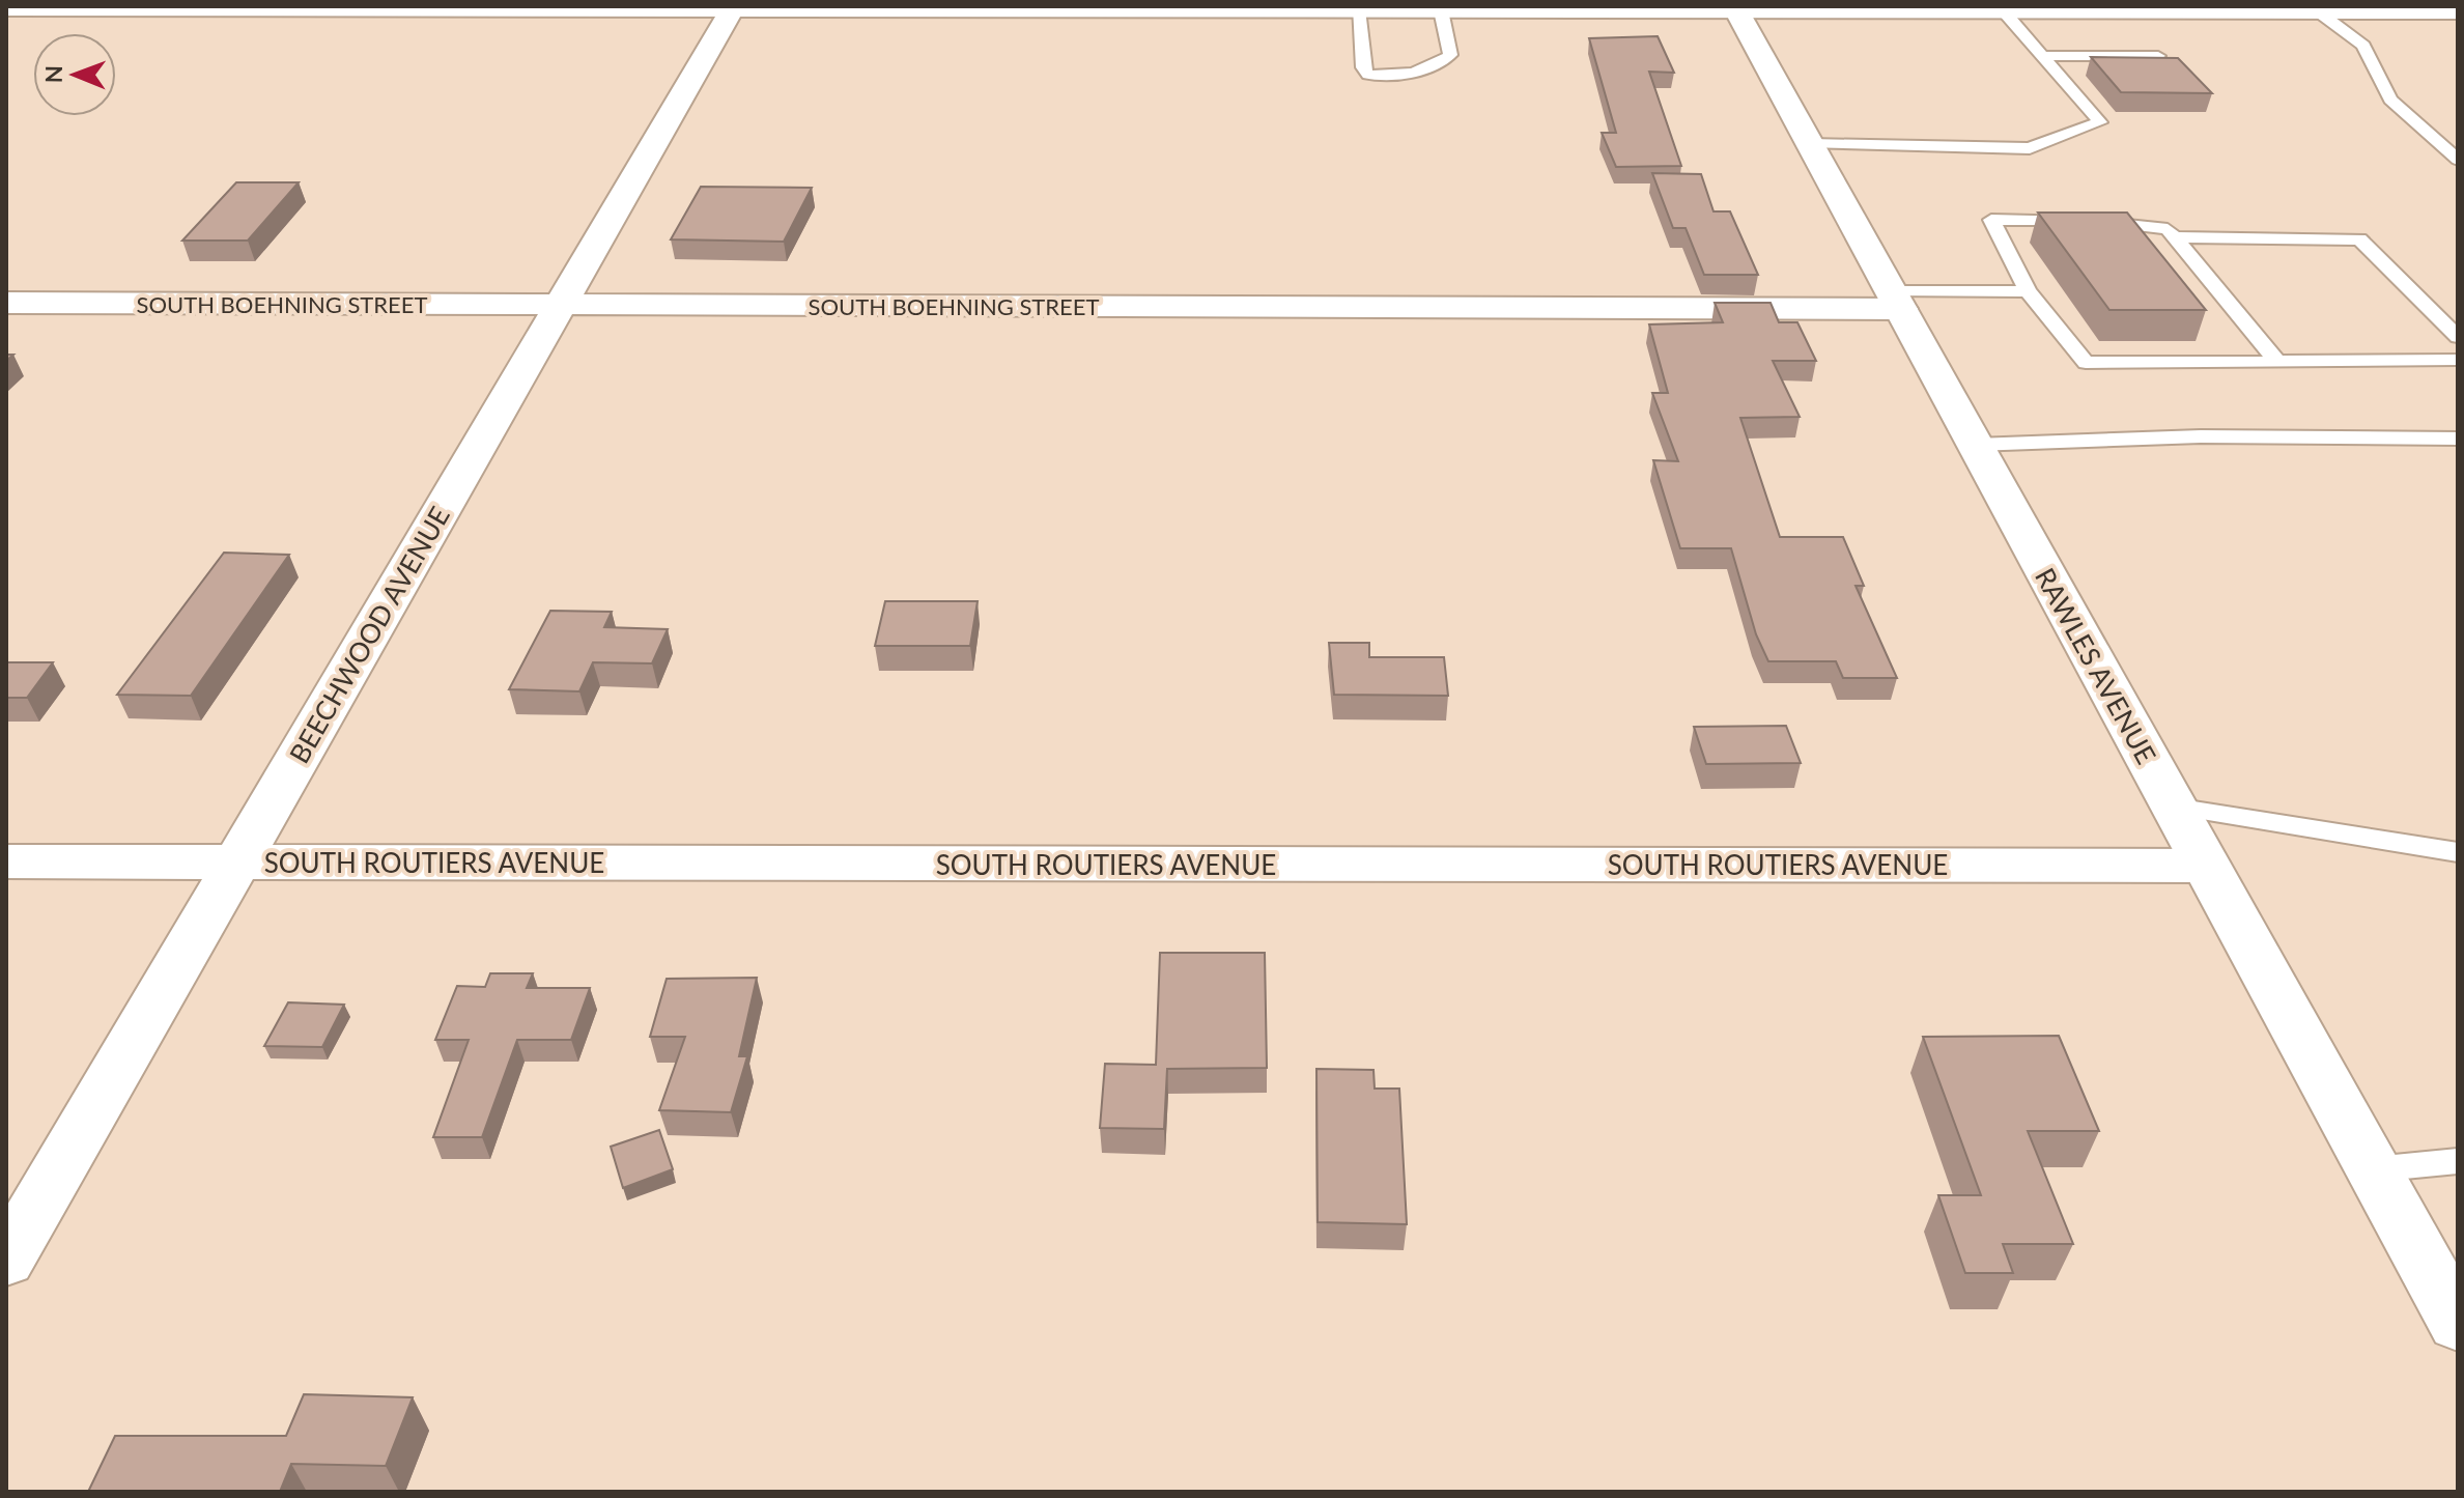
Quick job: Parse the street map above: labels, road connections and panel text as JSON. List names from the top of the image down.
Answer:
{
  "streets": {
    "street": [
      "SOUTH BOEHNING STREET",
      "BEECHWOOD AVENUE",
      "RAWLES AVENUE",
      "SOUTH ROUTIERS AVENUE"
    ]
  },
  "crossings": [
    ["SOUTH BOEHNING STREET", "BEECHWOOD AVENUE"],
    ["SOUTH BOEHNING STREET", "RAWLES AVENUE"],
    ["BEECHWOOD AVENUE", "SOUTH ROUTIERS AVENUE"],
    ["RAWLES AVENUE", "SOUTH ROUTIERS AVENUE"]
  ],
  "north": "left"
}
